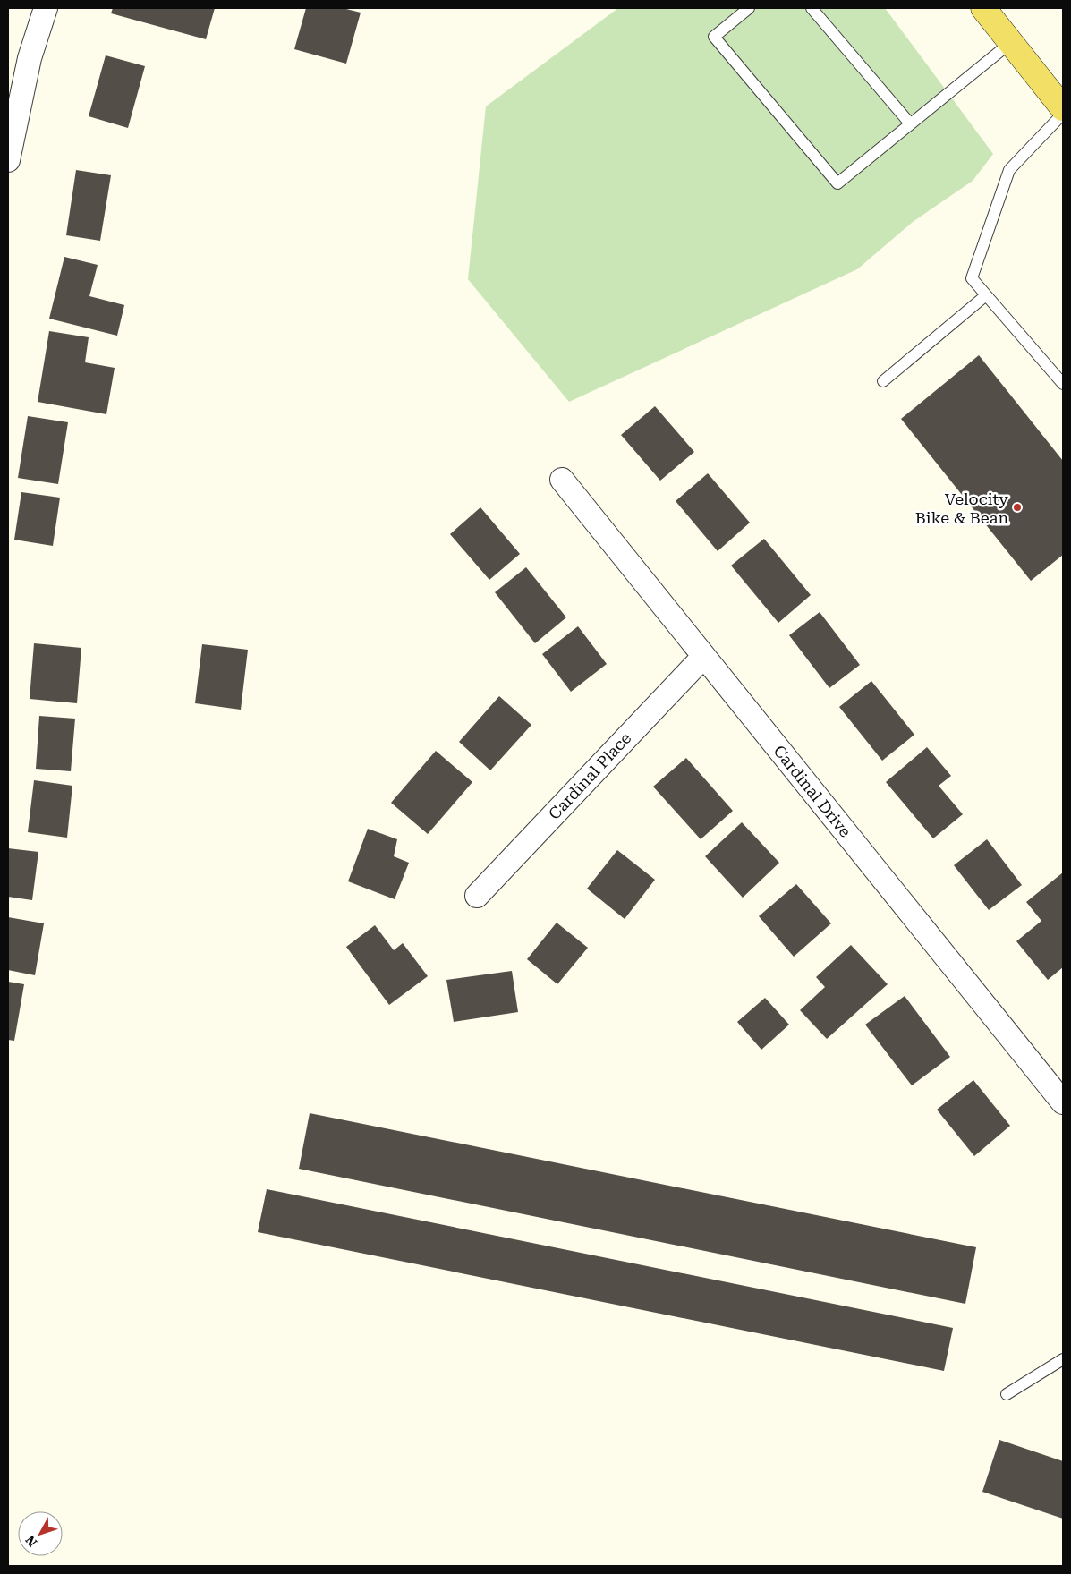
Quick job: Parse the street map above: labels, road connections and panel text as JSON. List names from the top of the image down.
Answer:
{
  "streets": {
    "street": ["Cardinal Place", "Cardinal Drive"]
  },
  "crossings": [
    ["Cardinal Place", "Cardinal Drive"]
  ],
  "places": ["Velocity Bike & Bean"],
  "north": "bottom left"
}
